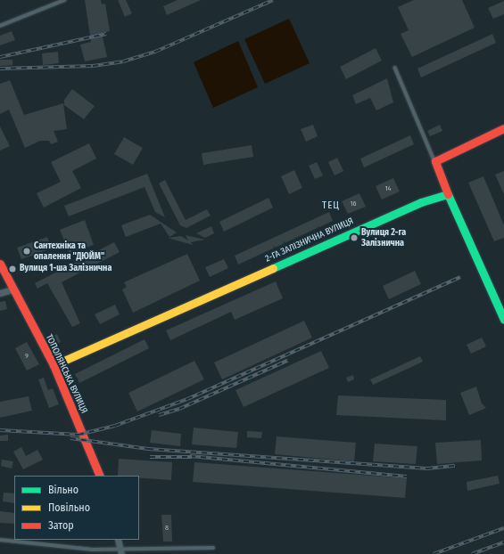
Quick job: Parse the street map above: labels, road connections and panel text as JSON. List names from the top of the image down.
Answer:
{
  "streets": {
    "street": ["2-ГА ЗАЛІЗНИЧНА ВУЛИЦЯ", "ТОПОЛЯНСЬКА ВУЛИЦЯ"]
  },
  "crossings": [
    ["2-ГА ЗАЛІЗНИЧНА ВУЛИЦЯ", "ТОПОЛЯНСЬКА ВУЛИЦЯ"]
  ],
  "districts": ["ТЕЦ"],
  "places": ["Вулиця 2-га Залізнична", "Сантехніка та опалення \"ДЮЙМ\"", "Вулиця 1-ша Залізнична"],
  "house_numbers": [
    "14",
    "16",
    "9",
    "8"
  ],
  "legend": ["Вільно", "Повільно", "Затор"]
}
